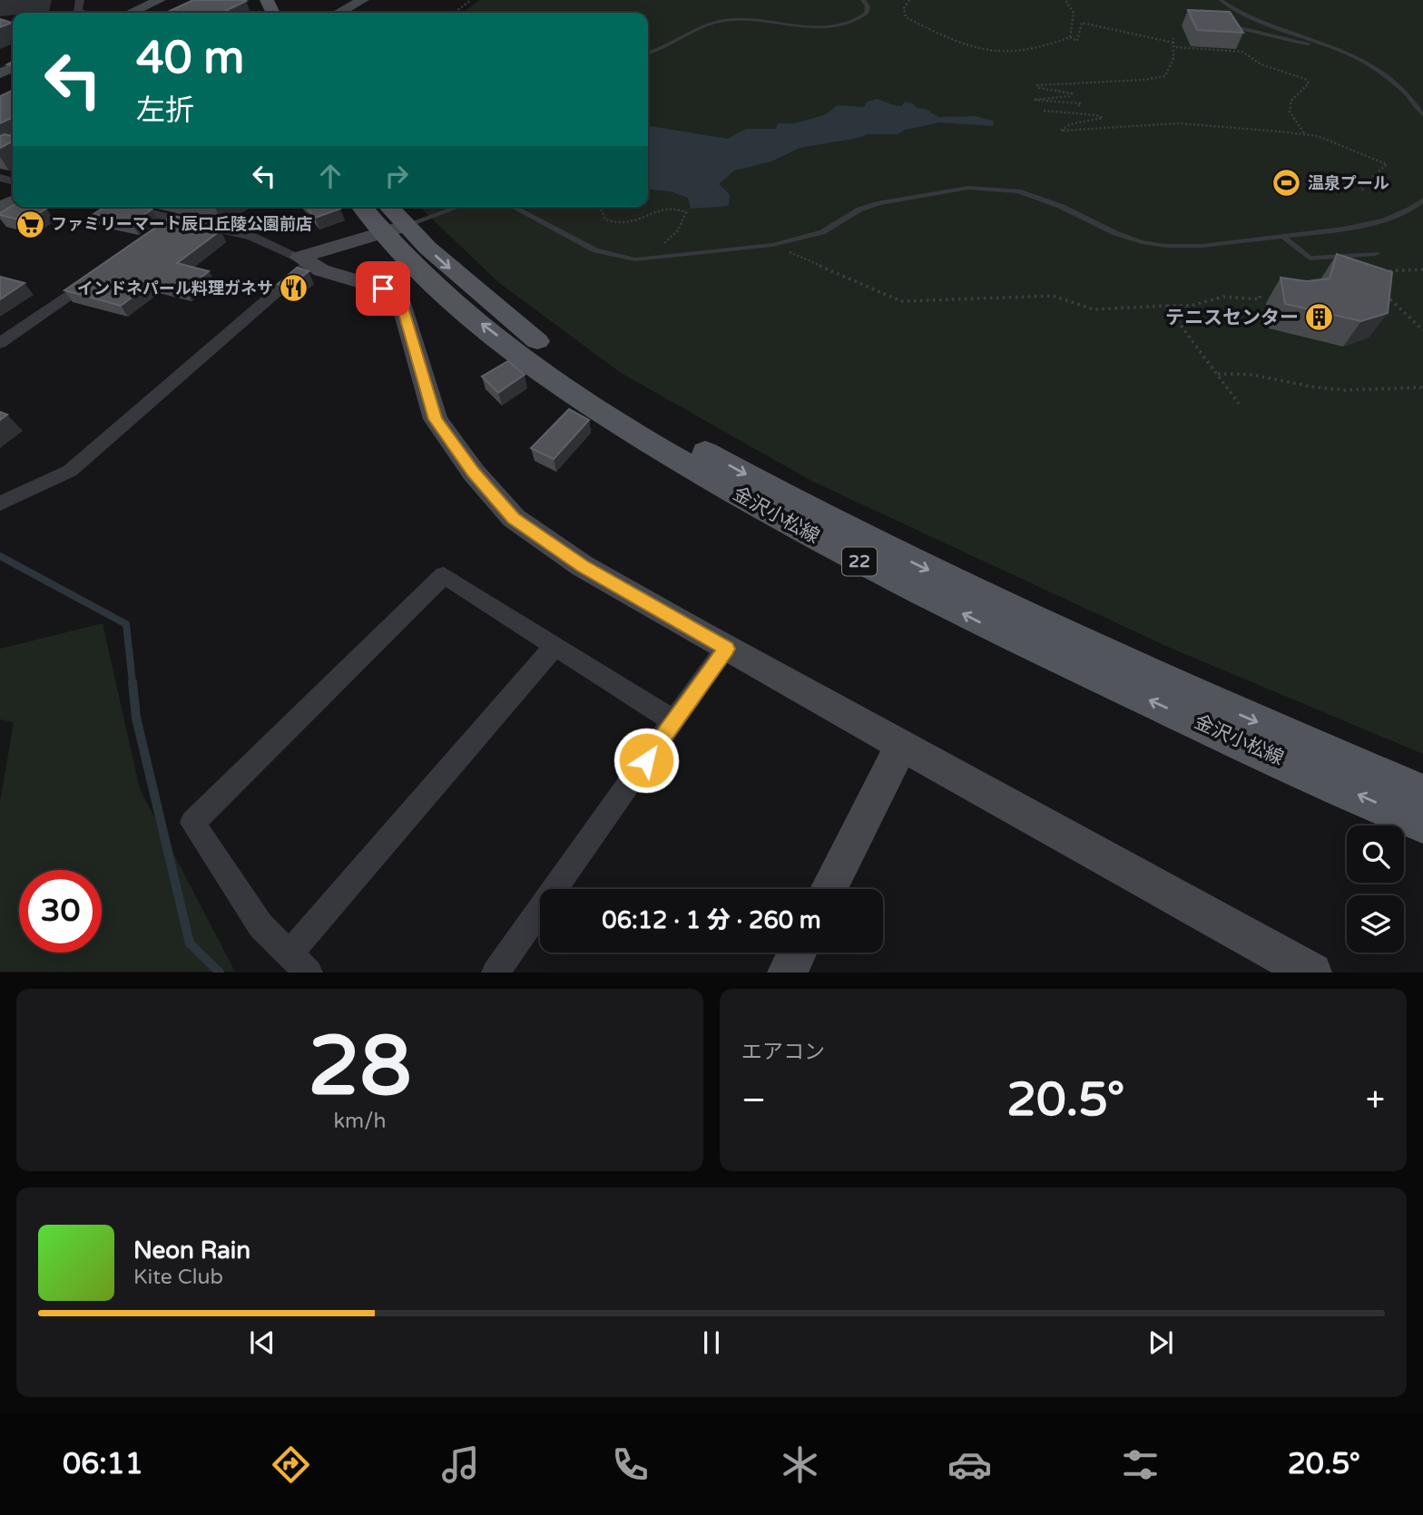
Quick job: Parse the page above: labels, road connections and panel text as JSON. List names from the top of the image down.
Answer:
{
  "streets": {
    "main road": ["金沢小松線", "22"]
  },
  "places": {
    "sports": ["温泉プール"],
    "supermarket": ["ファミリーマート辰口丘陵公園前店"],
    "restaurant": ["インドネパール料理ガネサ"],
    "building": ["テニスセンター"]
  },
  "page": {
    "turn": ["40 m", "左折"],
    "limit": "30",
    "trip": "06:12 · 1 分 · 260 m",
    "tile": [
      ["28", "km/h"],
      "エアコン"
    ],
    "heat": ["−", "20.5°", "+"],
    "song": ["Neon Rain", "Kite Club"],
    "tabs": ["06:11", "20.5°"]
  }
}
